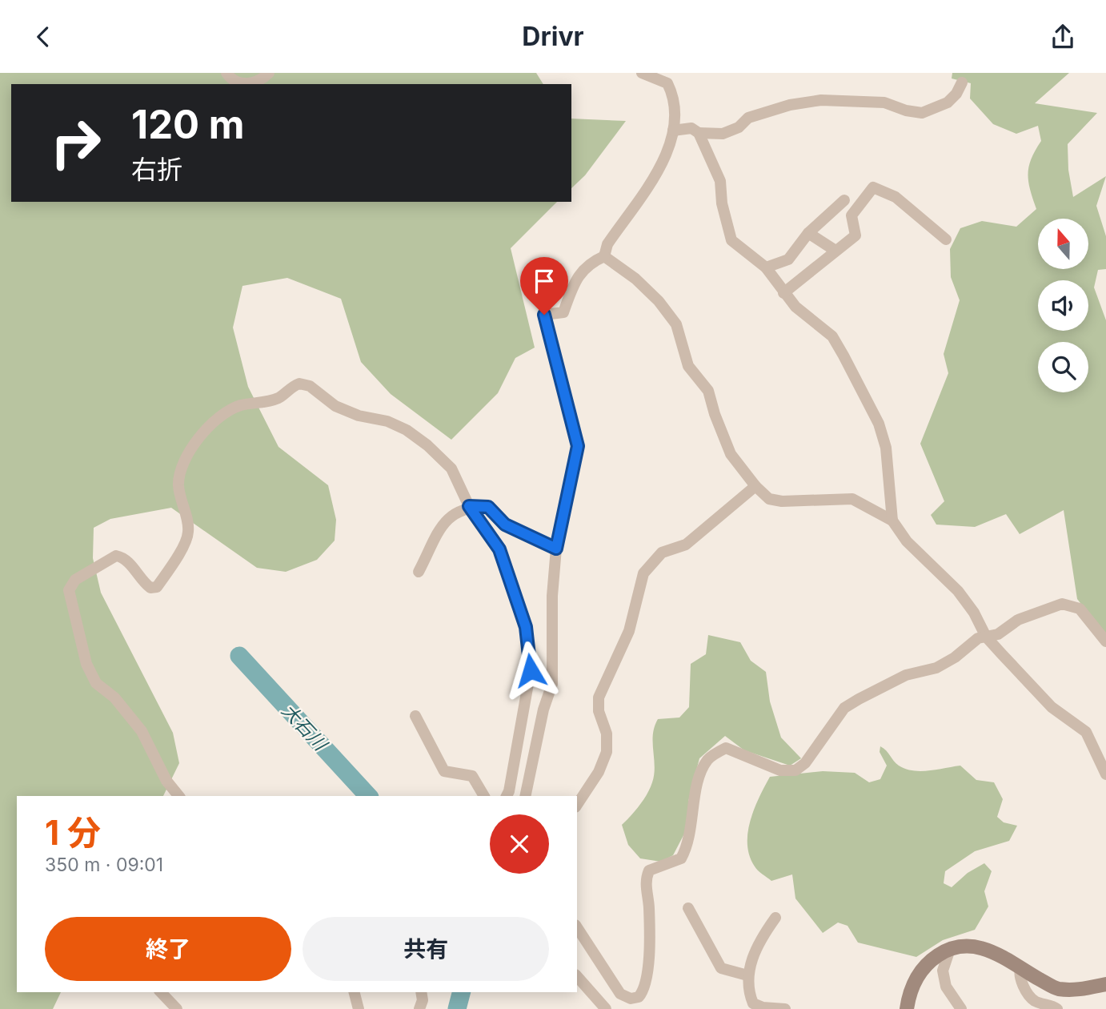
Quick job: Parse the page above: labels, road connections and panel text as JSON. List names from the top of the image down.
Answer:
{
  "water": ["大石川"],
  "north": "top",
  "page": {
    "header": "Drivr",
    "turn": ["120 m", "右折"],
    "heading": ["1 分", "350 m · 09:01"],
    "buttons": ["終了", "共有"]
  }
}
